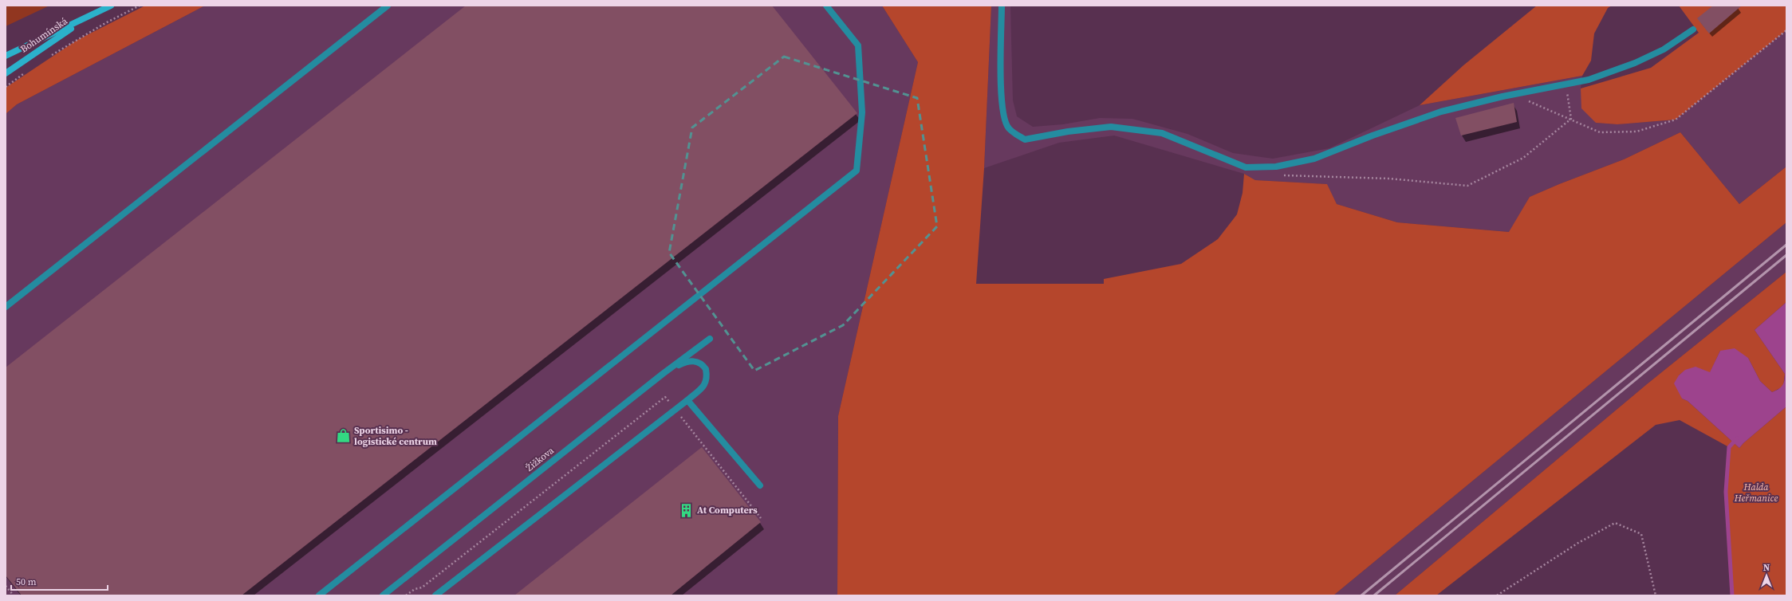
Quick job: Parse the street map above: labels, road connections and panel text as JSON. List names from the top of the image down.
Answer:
{
  "streets": {
    "main road": ["Bohumínská"],
    "street": ["Žižkova"]
  },
  "parks": ["Halda Heřmanice"],
  "places": {
    "shop": ["Sportisimo - logistické centrum"],
    "building": ["At Computers"]
  },
  "scale_bar": "50 m",
  "north": "top"
}
